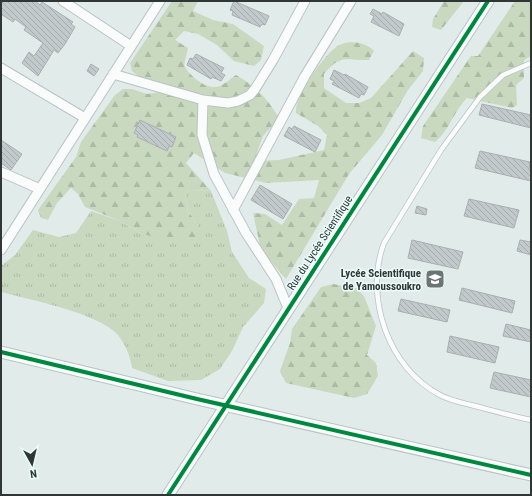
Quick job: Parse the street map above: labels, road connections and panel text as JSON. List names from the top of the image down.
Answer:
{
  "streets": {
    "street": ["Rue du Lycée Scientifique"]
  },
  "places": {
    "school or university": ["Lycée Scientifique de Yamoussoukro"]
  },
  "north": "bottom"
}
